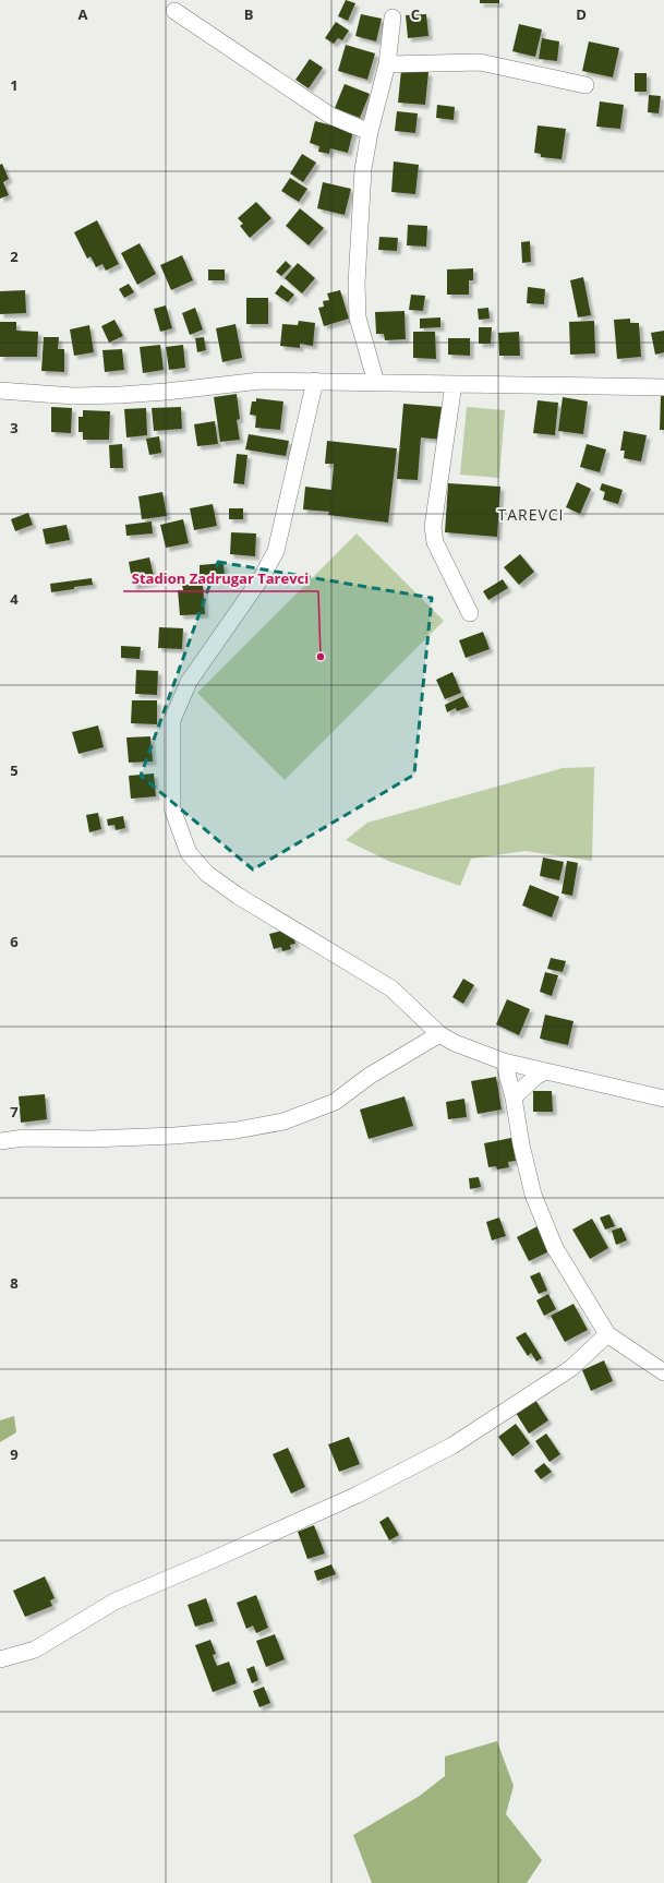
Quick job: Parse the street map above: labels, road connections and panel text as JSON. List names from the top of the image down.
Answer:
{
  "districts": ["TAREVCI"],
  "places": ["Stadion Zadrugar Tarevci"],
  "grid": {
    "columns": [
      "A",
      "B",
      "C",
      "D"
    ],
    "rows": [
      "1",
      "2",
      "3",
      "4",
      "5",
      "6",
      "7",
      "8",
      "9"
    ]
  }
}
